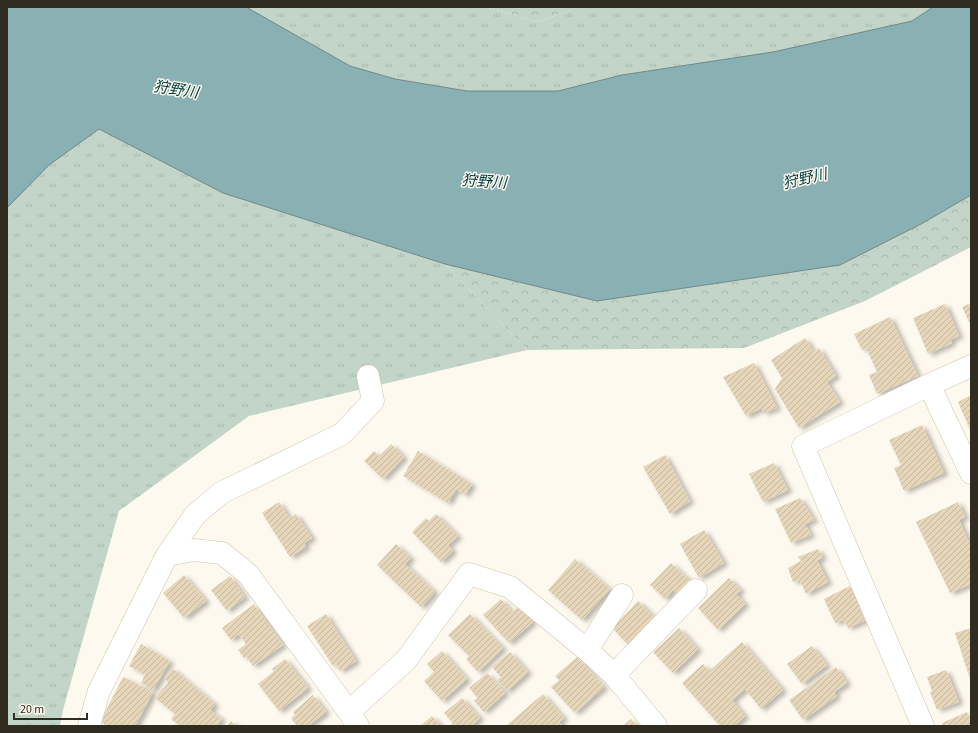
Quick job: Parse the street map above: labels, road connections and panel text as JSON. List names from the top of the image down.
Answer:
{
  "water": ["狩野川"],
  "scale_bar": "20 m"
}
